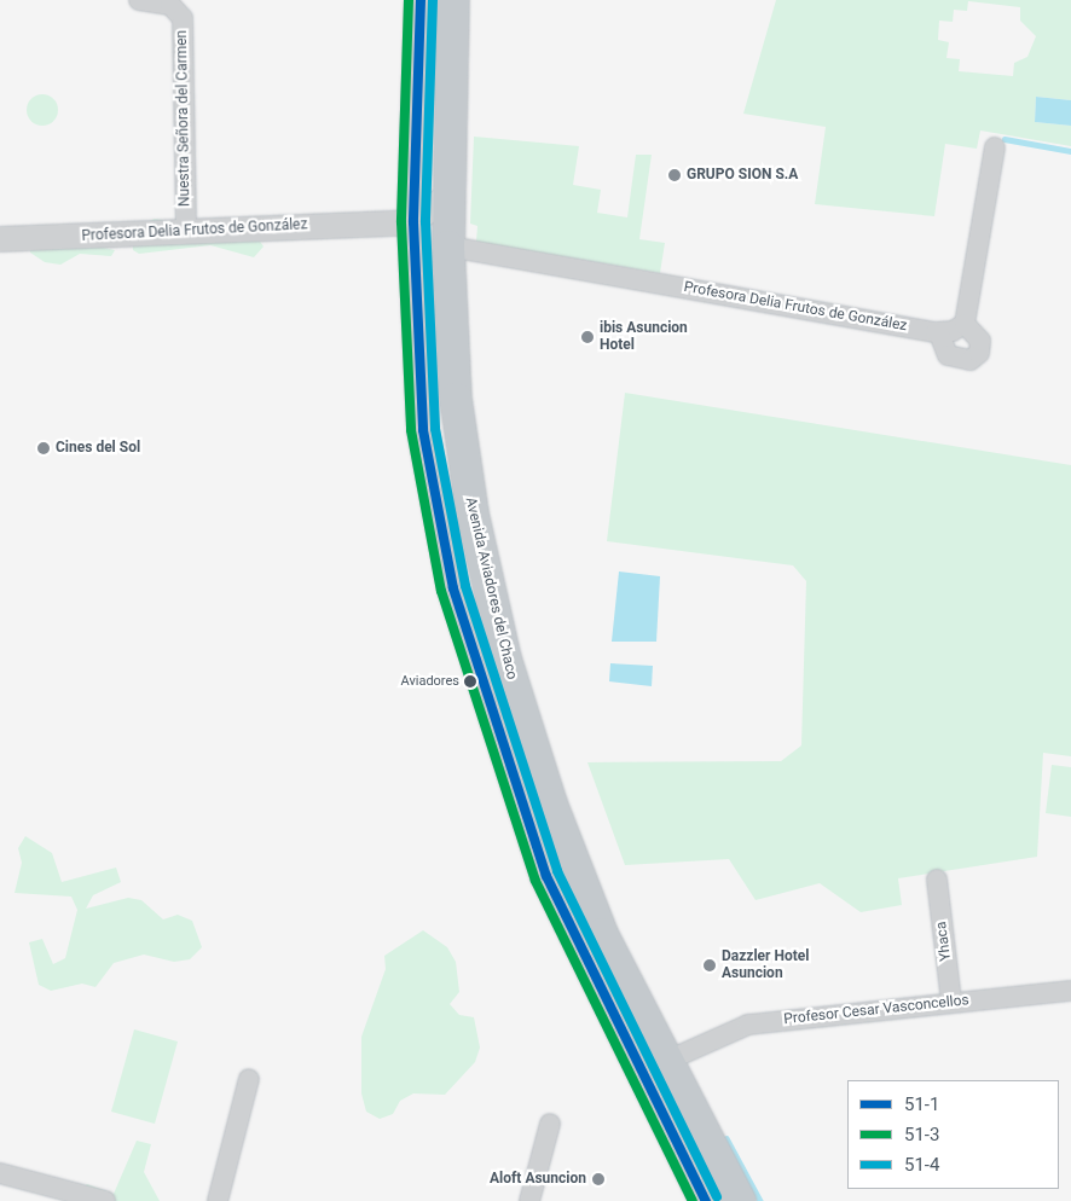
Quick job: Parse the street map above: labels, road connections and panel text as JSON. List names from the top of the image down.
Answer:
{
  "streets": {
    "highway": ["Avenida Aviadores del Chaco"],
    "street": [
      "Nuestra Señora del Carmen",
      "Profesora Delia Frutos de González",
      "Yhaca",
      "Profesor Cesar Vasconcellos"
    ]
  },
  "crossings": [
    ["Nuestra Señora del Carmen", "Profesora Delia Frutos de González"],
    ["Profesora Delia Frutos de González", "Avenida Aviadores del Chaco"],
    ["Avenida Aviadores del Chaco", "Profesor Cesar Vasconcellos"],
    ["Yhaca", "Profesor Cesar Vasconcellos"]
  ],
  "places": [
    "GRUPO SION S.A",
    "ibis Asuncion Hotel",
    "Cines del Sol",
    "Aviadores",
    "Dazzler Hotel Asuncion",
    "Aloft Asuncion"
  ],
  "lines": ["transit line 51-1", "transit line 51-3", "transit line 51-4"],
  "legend": ["51-1", "51-3", "51-4"]
}
